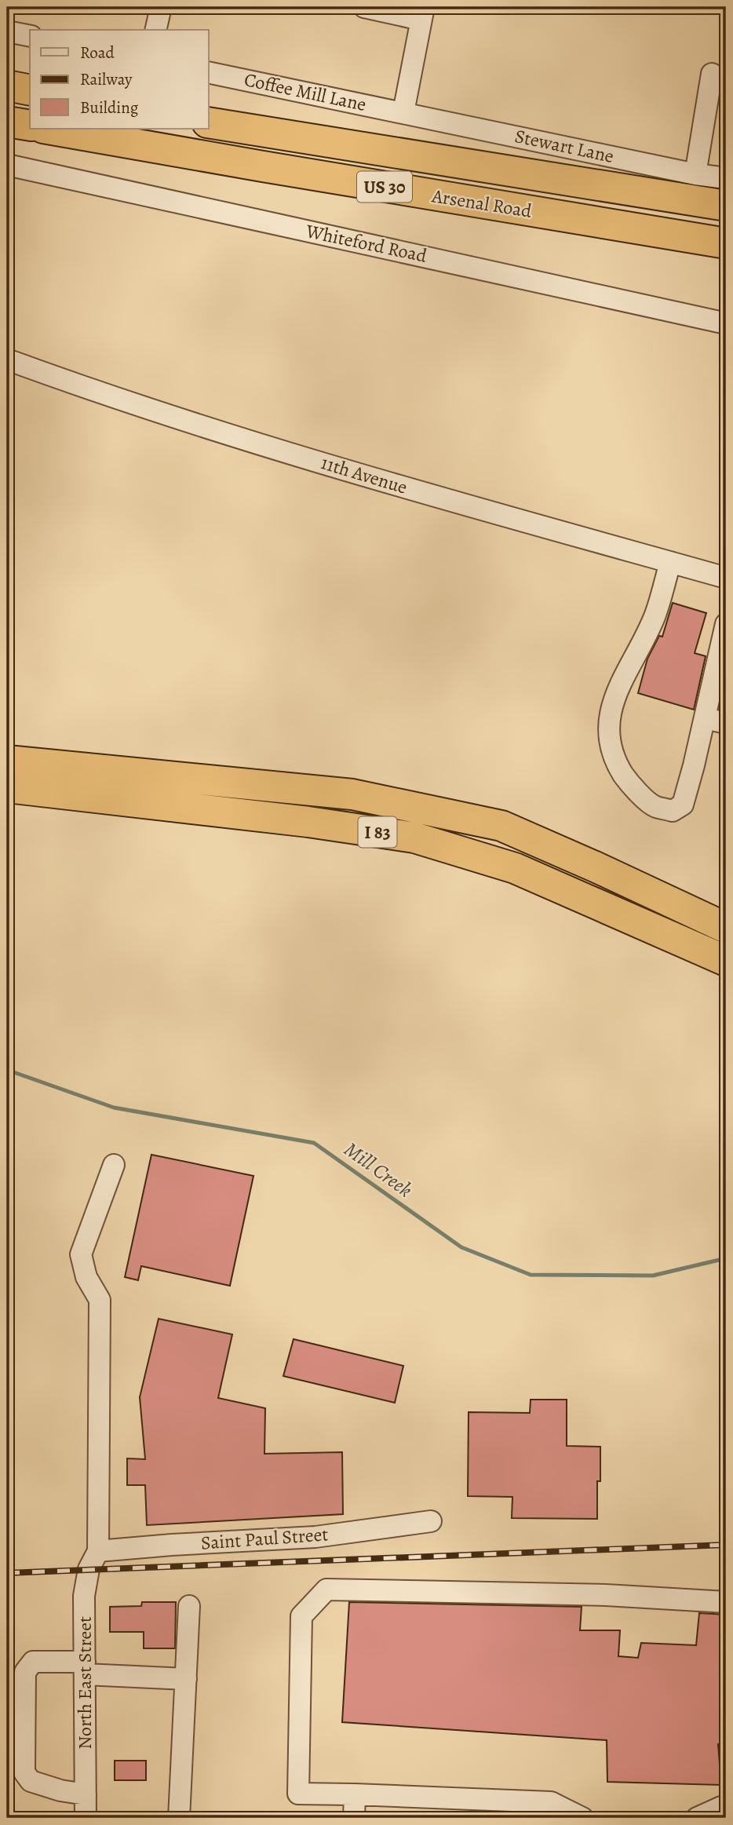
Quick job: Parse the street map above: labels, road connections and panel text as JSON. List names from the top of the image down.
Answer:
{
  "streets": {
    "highway": ["US 30", "Arsenal Road", "I 83"],
    "street": [
      "Coffee Mill Lane",
      "Stewart Lane",
      "Whiteford Road",
      "11th Avenue",
      "Saint Paul Street",
      "North East Street"
    ]
  },
  "crossings": [
    ["Coffee Mill Lane", "Stewart Lane"],
    ["Saint Paul Street", "North East Street"]
  ],
  "water": ["Mill Creek"],
  "legend": ["Road", "Railway", "Building"]
}
